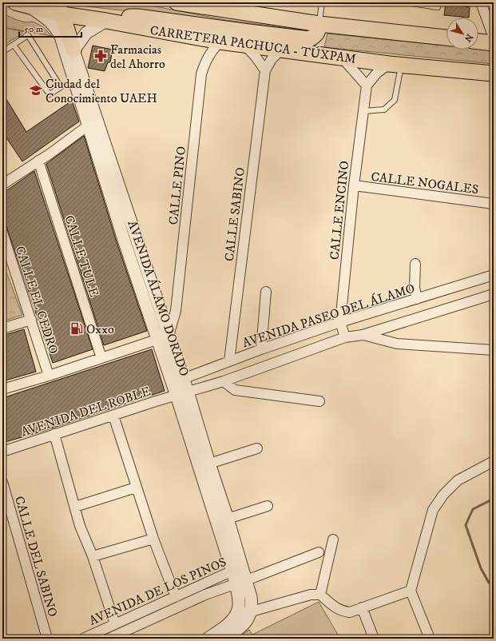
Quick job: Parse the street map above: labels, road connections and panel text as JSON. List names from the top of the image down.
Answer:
{
  "streets": {
    "main road": ["CARRETERA PACHUCA - TÚXPAM"],
    "street": [
      "CALLE NOGALES",
      "CALLE PINO",
      "CALLE ENCINO",
      "CALLE SABINO",
      "CALLE TULE",
      "AVENIDA ÁLAMO DORADO",
      "CALLE EL CEDRO",
      "AVENIDA PASEO DEL ÁLAMO",
      "AVENIDA DEL ROBLE",
      "CALLE DEL SABINO",
      "AVENIDA DE LOS PINOS"
    ]
  },
  "crossings": [
    ["CARRETERA PACHUCA - TÚXPAM", "CALLE PINO"],
    ["CARRETERA PACHUCA - TÚXPAM", "CALLE SABINO"],
    ["CARRETERA PACHUCA - TÚXPAM", "AVENIDA ÁLAMO DORADO"],
    ["CALLE NOGALES", "CALLE ENCINO"],
    ["CALLE PINO", "AVENIDA ÁLAMO DORADO"],
    ["CALLE ENCINO", "AVENIDA PASEO DEL ÁLAMO"],
    ["CALLE SABINO", "AVENIDA PASEO DEL ÁLAMO"],
    ["AVENIDA ÁLAMO DORADO", "AVENIDA PASEO DEL ÁLAMO"],
    ["AVENIDA ÁLAMO DORADO", "AVENIDA DEL ROBLE"],
    ["AVENIDA ÁLAMO DORADO", "AVENIDA DE LOS PINOS"],
    ["AVENIDA PASEO DEL ÁLAMO", "AVENIDA DEL ROBLE"]
  ],
  "places": {
    "pharmacy": ["Farmacias del Ahorro"],
    "school or university": ["Ciudad del Conocimiento UAEH"],
    "fuel station": ["Oxxo"]
  },
  "scale_bar": "50 m",
  "north": "bottom right"
}
